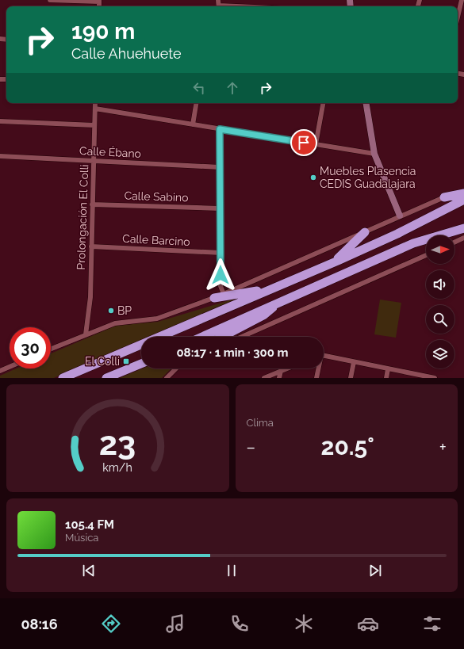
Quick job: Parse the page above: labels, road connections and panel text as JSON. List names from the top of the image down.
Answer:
{
  "streets": {
    "street": [
      "Calle Ébano",
      "Calle Sabino",
      "Prolongación El Colli",
      "Calle Barcino"
    ]
  },
  "crossings": [
    ["Calle Ébano", "Prolongación El Colli"],
    ["Calle Sabino", "Prolongación El Colli"],
    ["Prolongación El Colli", "Calle Barcino"]
  ],
  "places": {
    "other": ["Muebles Plasencia CEDIS Guadalajara", "BP"],
    "transit": ["El Colli"]
  },
  "north": "right",
  "page": {
    "turn": ["190 m", "Calle Ahuehuete"],
    "limit": "30",
    "trip": "08:17 · 1 min · 300 m",
    "tile": "Clima",
    "heat": ["−", "20.5°", "+"],
    "song": ["105.4 FM", "Música"],
    "tabs": "08:16",
    "gauge": ["23", "km/h"]
  }
}
